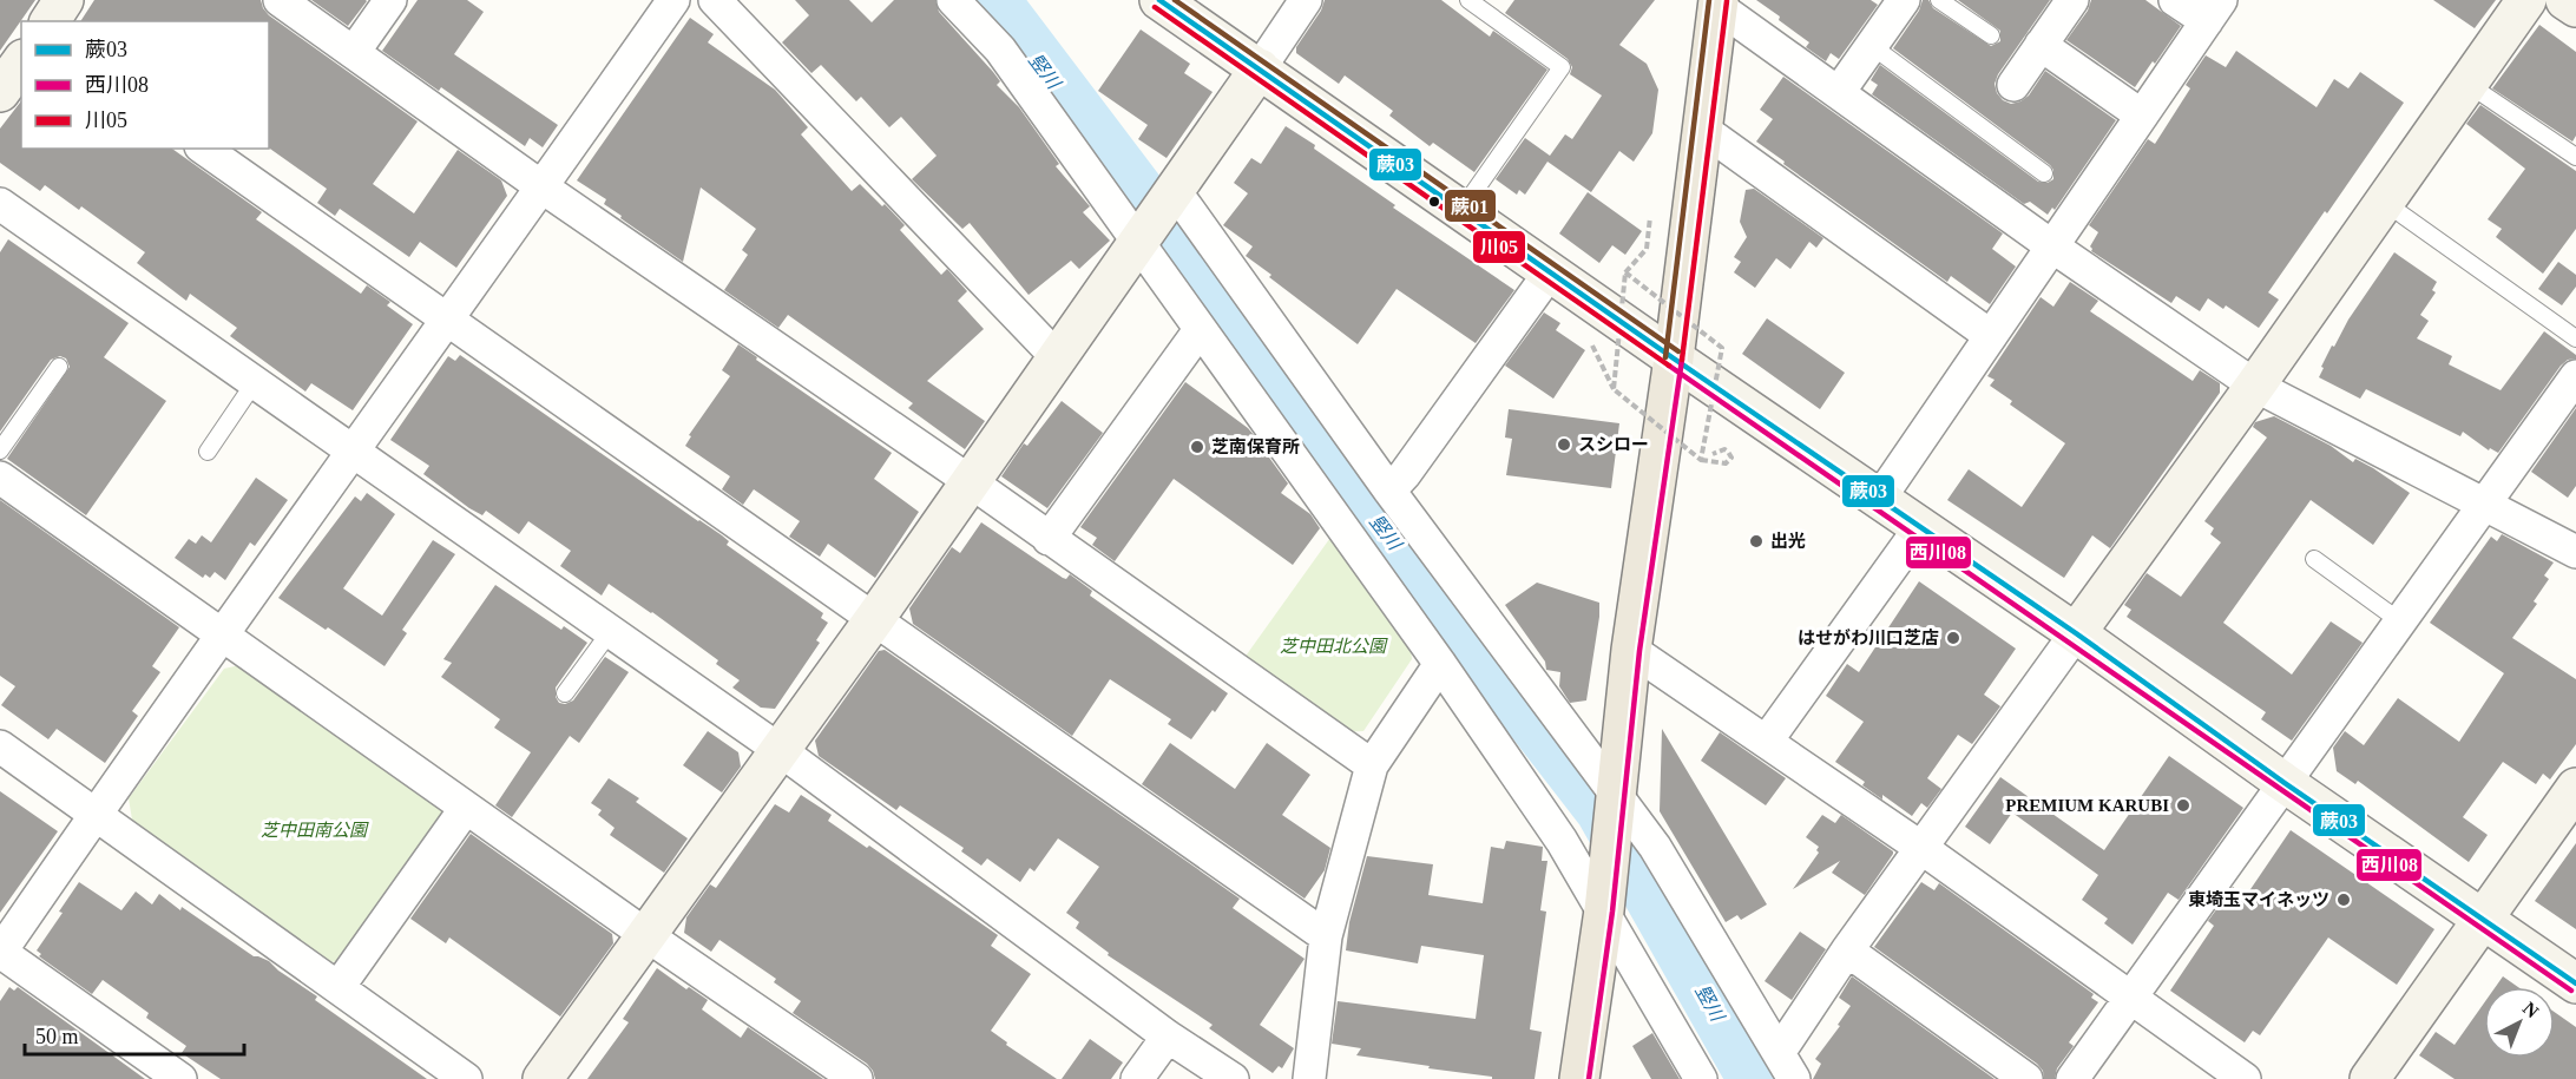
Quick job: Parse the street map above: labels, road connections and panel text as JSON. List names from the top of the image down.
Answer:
{
  "water": ["竪川"],
  "parks": ["芝中田北公園", "芝中田南公園"],
  "places": [
    "スシロー",
    "芝南保育所",
    "出光",
    "はせがわ川口芝店",
    "PREMIUM KARUBI",
    "東埼玉マイネッツ"
  ],
  "lines": [
    "transit line 蕨03",
    "transit line 蕨01",
    "transit line 川05",
    "transit line 西川08"
  ],
  "legend": ["蕨03", "西川08", "川05"],
  "scale_bar": "50 m",
  "north": "top right"
}
